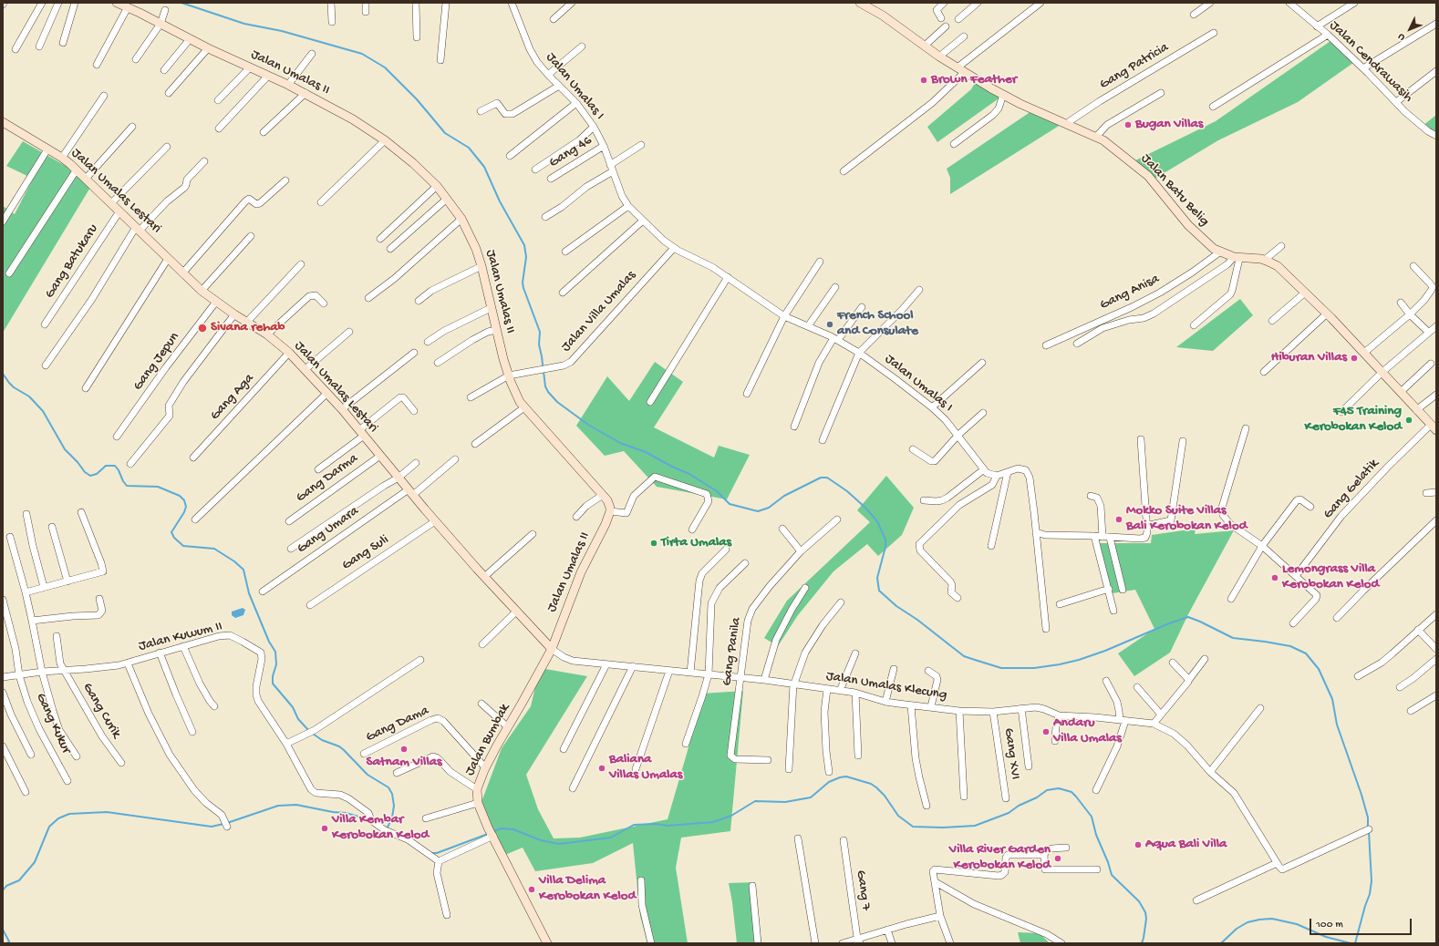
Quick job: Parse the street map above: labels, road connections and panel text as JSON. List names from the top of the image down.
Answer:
{
  "streets": {
    "street": [
      "Jalan Cendrawasih",
      "Gang Patricia",
      "Jalan Umalas II",
      "Jalan Umalas I",
      "Gang 46",
      "Jalan Batu Belig",
      "Jalan Umalas Lestari",
      "Gang Batukaru",
      "Gang Anisa",
      "Jalan Villa Umalas",
      "Gang Jepun",
      "Gang Aga",
      "Gang Darma",
      "Gang Gelatik",
      "Gang Umara",
      "Gang Suli",
      "Jalan Kuwum II",
      "Gang Panila",
      "Jalan Umalas Klecung",
      "Gang Curik",
      "Gang Kukur",
      "Gang Dama",
      "Jalan Bumbak",
      "Gang XVI",
      "Gang 7"
    ]
  },
  "crossings": [
    ["Gang Patricia", "Jalan Batu Belig"],
    ["Jalan Umalas II", "Jalan Umalas Lestari"],
    ["Jalan Umalas II", "Jalan Villa Umalas"],
    ["Jalan Umalas II", "Jalan Umalas Klecung"],
    ["Jalan Umalas II", "Jalan Bumbak"],
    ["Jalan Umalas I", "Gang 46"],
    ["Jalan Umalas I", "Jalan Villa Umalas"],
    ["Jalan Batu Belig", "Gang Anisa"],
    ["Jalan Batu Belig", "Gang Gelatik"],
    ["Jalan Umalas Lestari", "Gang Batukaru"],
    ["Jalan Umalas Lestari", "Gang Jepun"],
    ["Jalan Umalas Lestari", "Gang Aga"],
    ["Jalan Umalas Lestari", "Gang Darma"],
    ["Jalan Umalas Lestari", "Gang Umara"],
    ["Jalan Umalas Lestari", "Gang Suli"],
    ["Jalan Umalas Lestari", "Jalan Umalas Klecung"],
    ["Jalan Umalas Lestari", "Jalan Bumbak"],
    ["Jalan Kuwum II", "Gang Curik"],
    ["Jalan Kuwum II", "Gang Kukur"],
    ["Gang Panila", "Jalan Umalas Klecung"],
    ["Jalan Umalas Klecung", "Jalan Bumbak"],
    ["Jalan Umalas Klecung", "Gang XVI"],
    ["Gang Dama", "Jalan Bumbak"]
  ],
  "places": [
    "Brown Feather",
    "Bugan Villas",
    "French School and Consulate",
    "Sivana rehab",
    "Hiburan Villas",
    "F45 Training Kerobokan Kelod",
    "Mokko Suite Villas Bali Kerobokan Kelod",
    "Tirta Umalas",
    "Lemongrass Villa Kerobokan Kelod",
    "Andaru Villa Umalas",
    "Satnam Villas",
    "Baliana Villas Umalas",
    "Villa Kembar Kerobokan Kelod",
    "Aqua Bali Villa",
    "Villa River Garden Kerobokan Kelod",
    "Villa Delima Kerobokan Kelod"
  ],
  "scale_bar": "100 m",
  "north": "bottom left"
}
